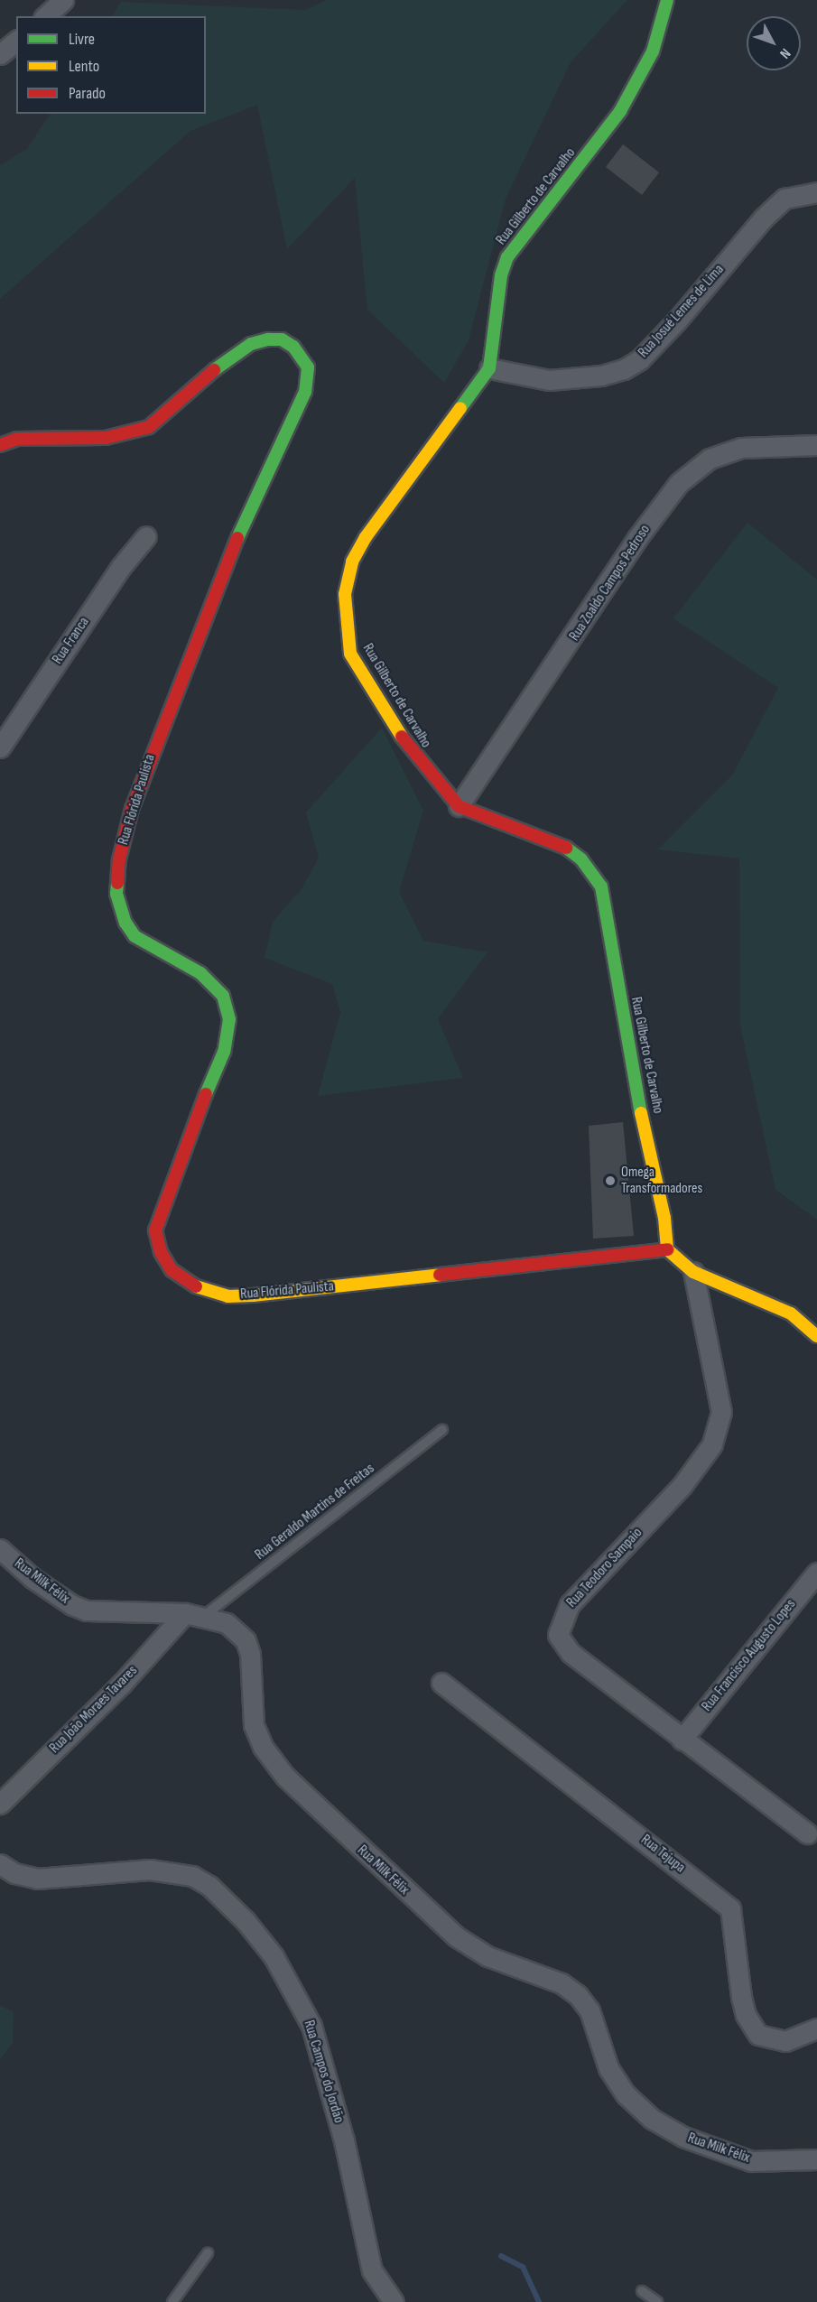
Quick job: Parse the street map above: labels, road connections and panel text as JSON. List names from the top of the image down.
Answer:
{
  "streets": {
    "street": [
      "Rua Gilberto de Carvalho",
      "Rua Josué Lemes de Lima",
      "Rua Zoaldo Campos Pedroso",
      "Rua Franca",
      "Rua Flórida Paulista",
      "Rua Teodoro Sampaio",
      "Rua Milk Félix",
      "Rua Francisco Augusto Lopes",
      "Rua João Moraes Tavares",
      "Rua Tejupa",
      "Rua Campos do Jordão"
    ],
    "lane": ["Rua Geraldo Martins de Freitas"]
  },
  "crossings": [
    ["Rua Gilberto de Carvalho", "Rua Josué Lemes de Lima"],
    ["Rua Gilberto de Carvalho", "Rua Zoaldo Campos Pedroso"],
    ["Rua Gilberto de Carvalho", "Rua Flórida Paulista"],
    ["Rua Geraldo Martins de Freitas", "Rua Milk Félix"],
    ["Rua Geraldo Martins de Freitas", "Rua João Moraes Tavares"],
    ["Rua Teodoro Sampaio", "Rua Francisco Augusto Lopes"],
    ["Rua Milk Félix", "Rua João Moraes Tavares"]
  ],
  "places": ["Omega Transformadores"],
  "legend": ["Livre", "Lento", "Parado"],
  "north": "bottom right"
}
